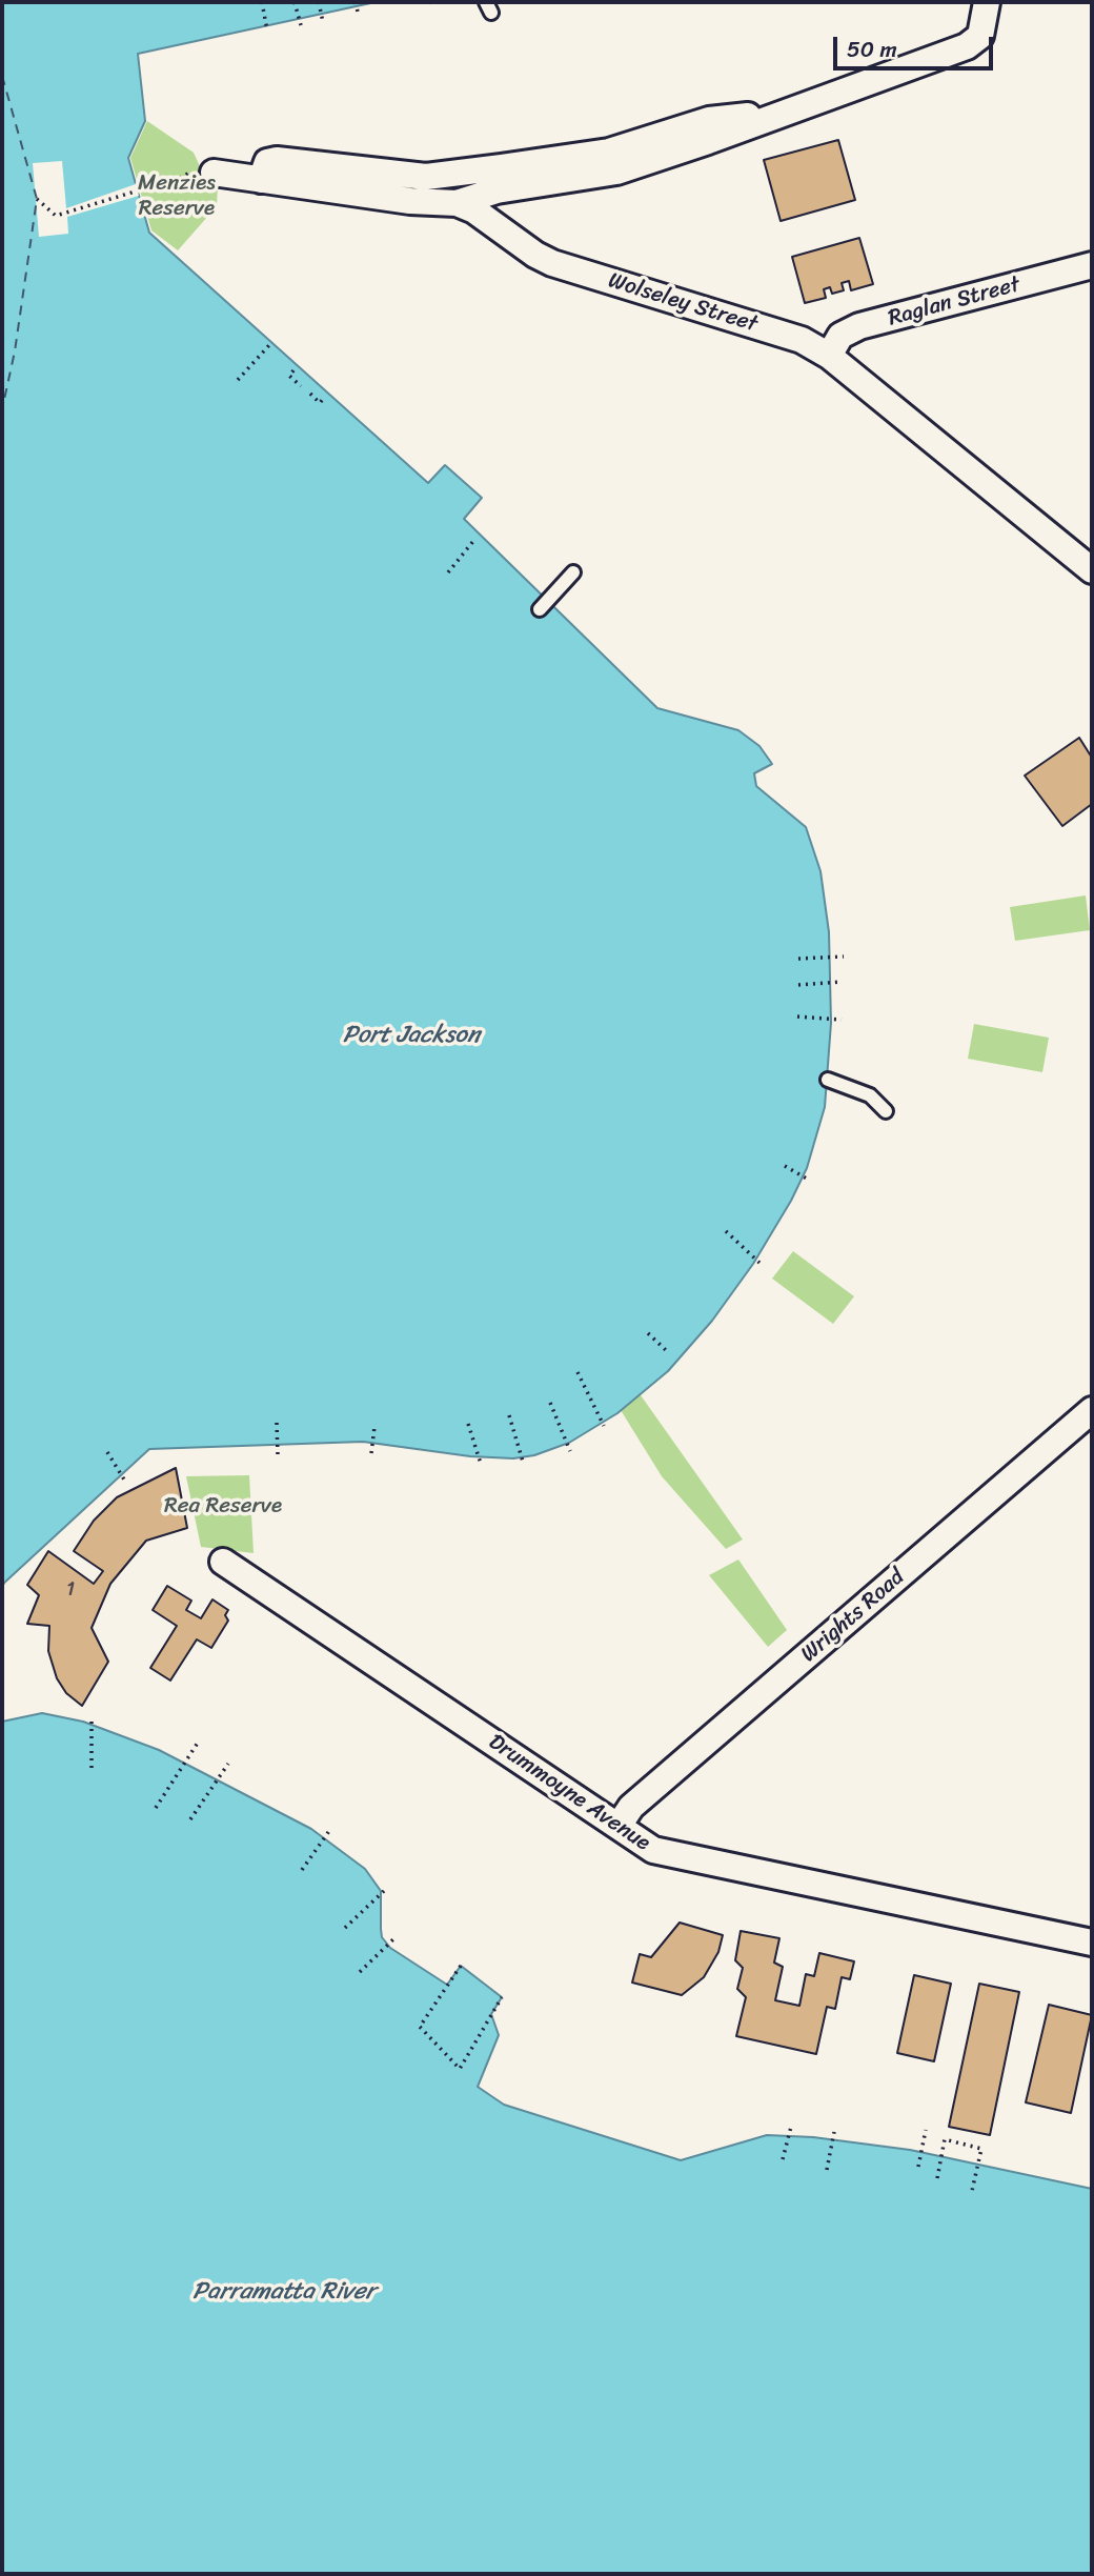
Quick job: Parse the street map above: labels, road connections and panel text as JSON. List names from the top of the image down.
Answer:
{
  "streets": {
    "street": [
      "Raglan Street",
      "Wolseley Street",
      "Wrights Road",
      "Drummoyne Avenue"
    ]
  },
  "crossings": [
    ["Raglan Street", "Wolseley Street"],
    ["Wrights Road", "Drummoyne Avenue"]
  ],
  "water": ["Port Jackson", "Parramatta River"],
  "parks": ["Menzies Reserve", "Rea Reserve"],
  "house_numbers": ["1"],
  "scale_bar": "50 m"
}
